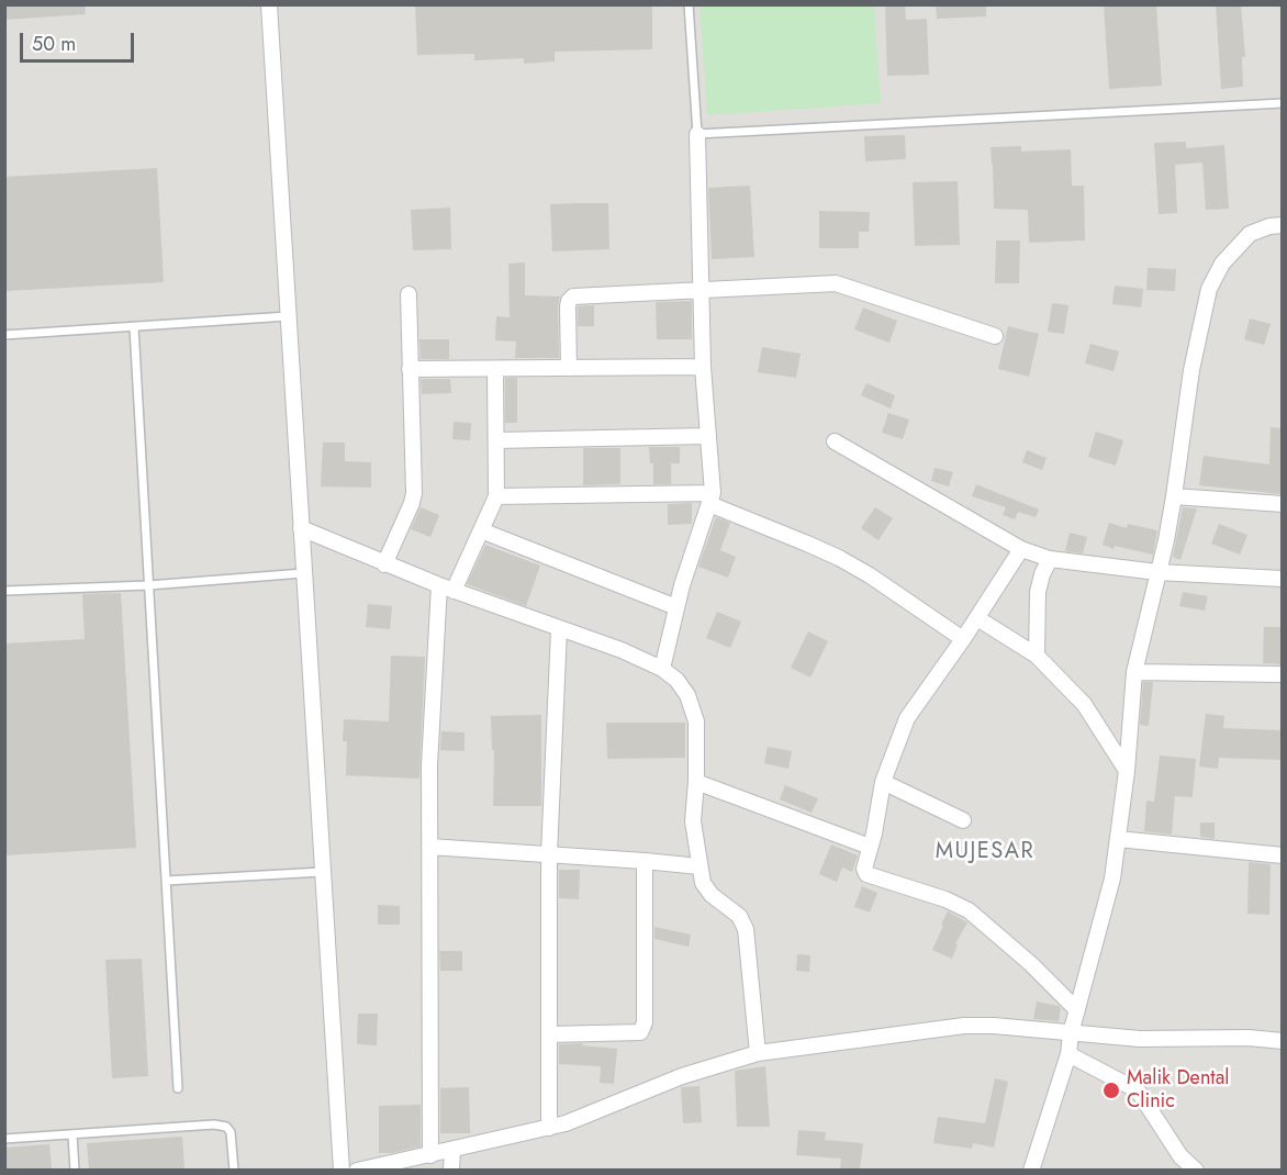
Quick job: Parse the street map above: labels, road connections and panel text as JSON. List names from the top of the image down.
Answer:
{
  "districts": ["MUJESAR"],
  "places": ["Malik Dental Clinic"],
  "scale_bar": "50 m"
}
